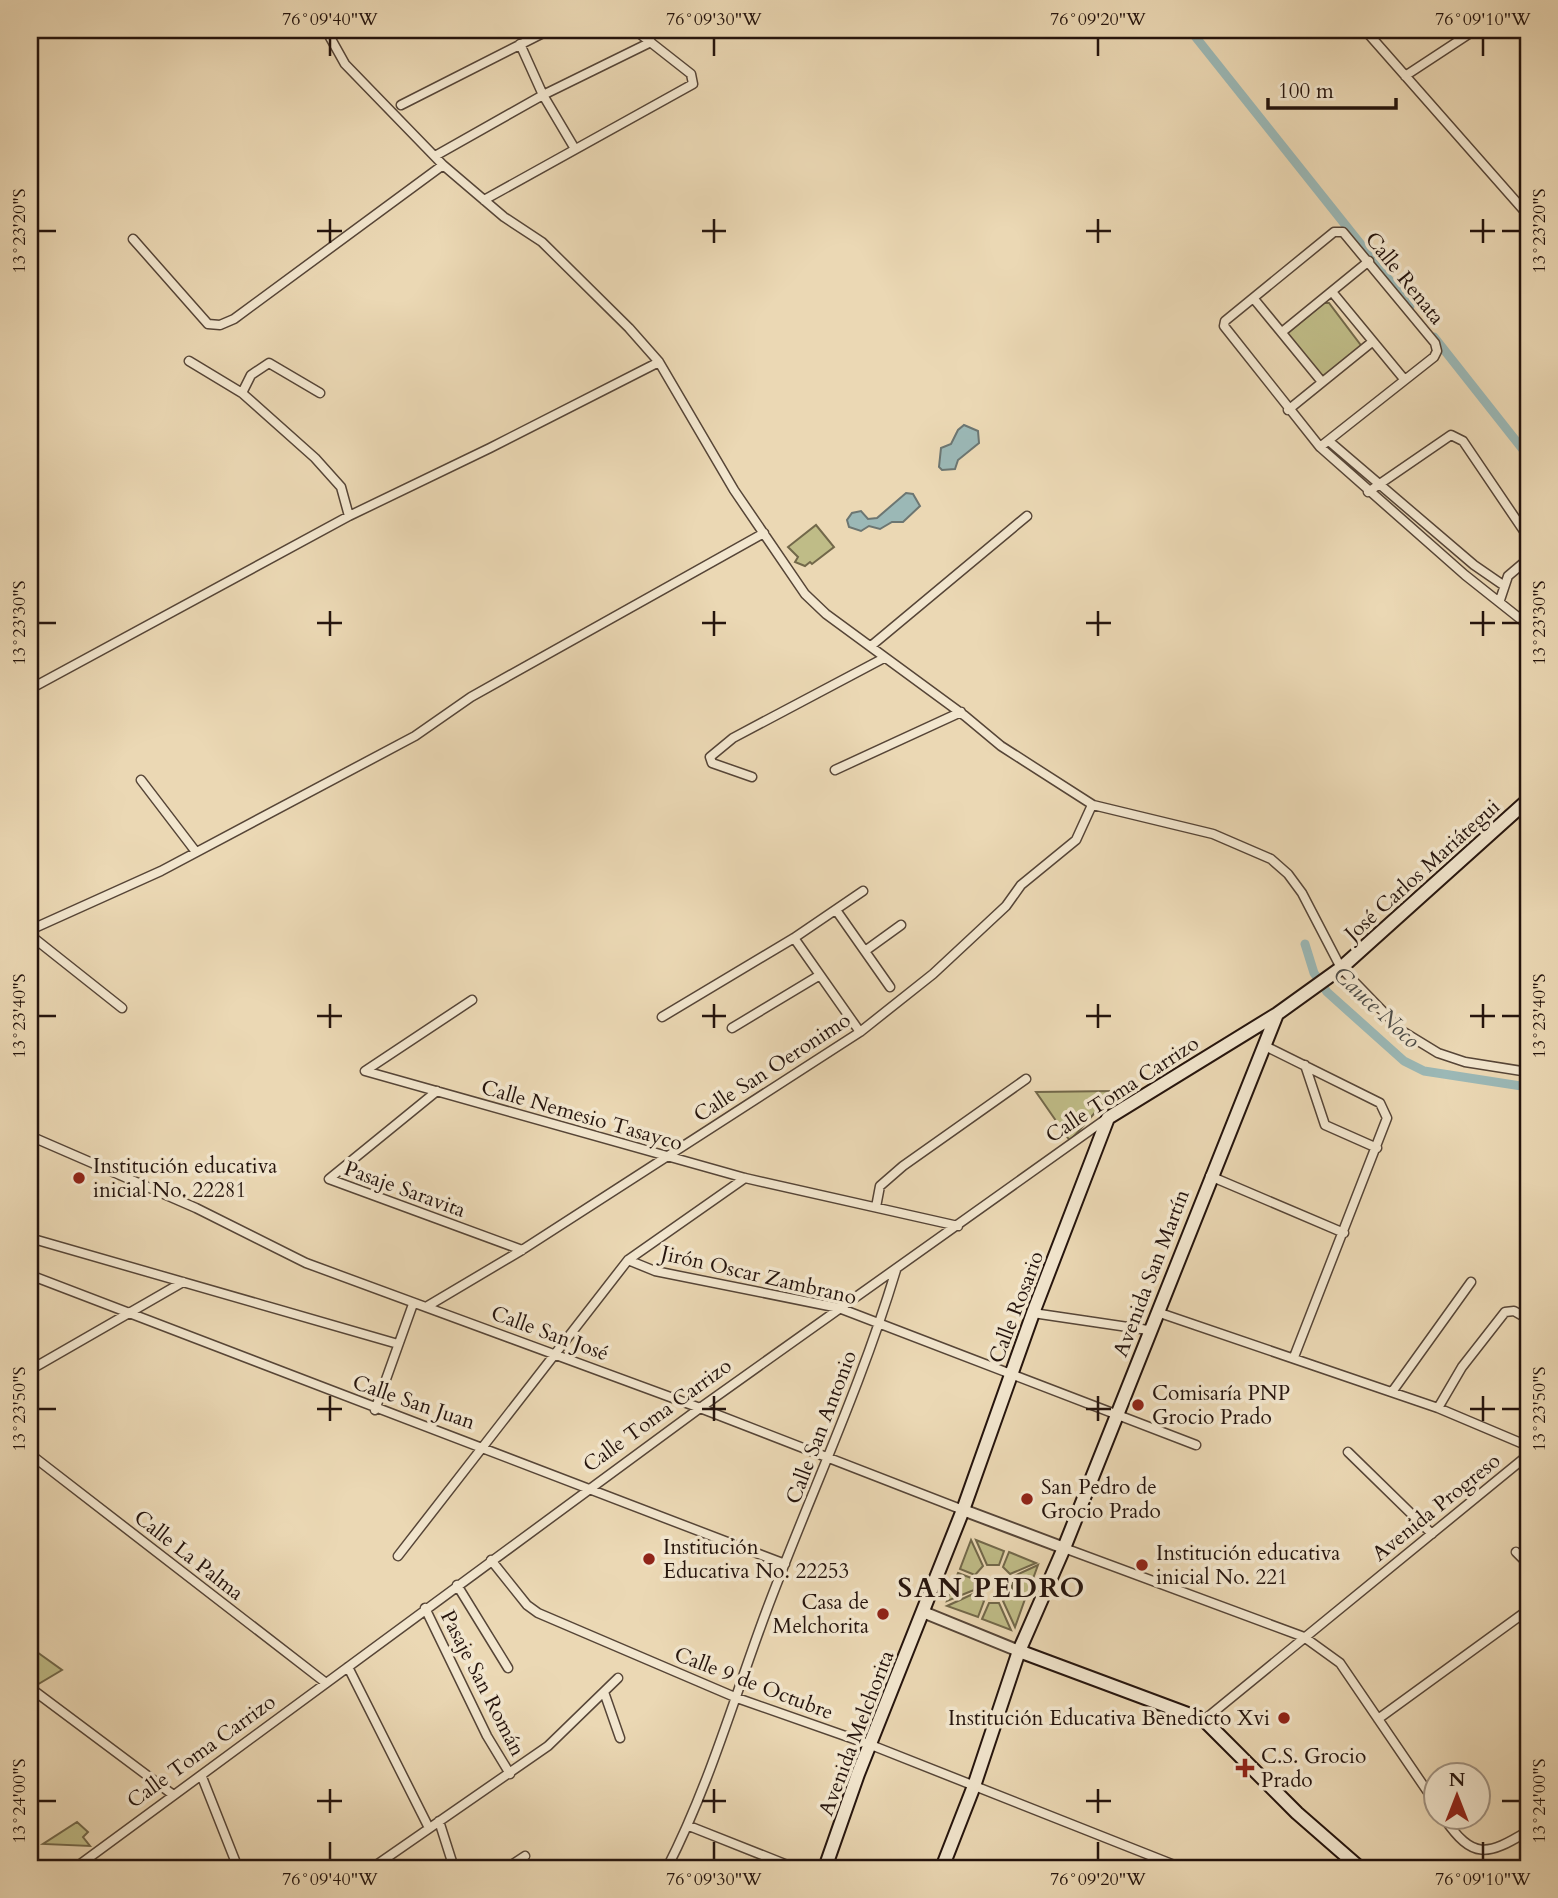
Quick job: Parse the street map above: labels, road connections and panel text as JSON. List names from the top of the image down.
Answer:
{
  "streets": {
    "main road": [
      "José Carlos Mariátegui",
      "Calle Toma Carrizo",
      "Avenida San Martín",
      "Calle Rosario",
      "Avenida Melchorita"
    ],
    "street": [
      "Calle Renata",
      "Calle San Oeronimo",
      "Calle Nemesio Tasayco",
      "Pasaje Saravita",
      "Jirón Oscar Zambrano",
      "Calle San José",
      "Calle San Juan",
      "Calle San Antonio",
      "Avenida Progreso",
      "Calle La Palma",
      "Pasaje San Román",
      "Calle 9 de Octubre"
    ]
  },
  "crossings": [
    ["José Carlos Mariátegui", "Calle Toma Carrizo"],
    ["Calle San Oeronimo", "Calle Nemesio Tasayco"],
    ["Calle San Oeronimo", "Pasaje Saravita"],
    ["Calle San Oeronimo", "Calle San José"],
    ["Calle Toma Carrizo", "Calle Nemesio Tasayco"],
    ["Calle Toma Carrizo", "Avenida San Martín"],
    ["Calle Toma Carrizo", "Jirón Oscar Zambrano"],
    ["Calle Toma Carrizo", "Calle Rosario"],
    ["Calle Toma Carrizo", "Calle San José"],
    ["Calle Toma Carrizo", "Calle San Juan"],
    ["Calle Toma Carrizo", "Calle San Antonio"],
    ["Calle Toma Carrizo", "Calle La Palma"],
    ["Calle Toma Carrizo", "Pasaje San Román"],
    ["Calle Toma Carrizo", "Calle 9 de Octubre"],
    ["Calle Nemesio Tasayco", "Pasaje Saravita"],
    ["Avenida San Martín", "Jirón Oscar Zambrano"],
    ["Avenida San Martín", "Calle San José"],
    ["Avenida San Martín", "Calle 9 de Octubre"],
    ["Jirón Oscar Zambrano", "Calle Rosario"],
    ["Jirón Oscar Zambrano", "Calle San Antonio"],
    ["Calle Rosario", "Calle San José"],
    ["Calle Rosario", "Avenida Melchorita"],
    ["Calle San José", "Calle San Antonio"],
    ["Calle San Juan", "Calle San Antonio"],
    ["Calle San Antonio", "Calle 9 de Octubre"],
    ["Calle 9 de Octubre", "Avenida Melchorita"]
  ],
  "districts": ["SAN PEDRO"],
  "water": ["Cauce Noco"],
  "places": {
    "other": [
      "Institución educativa inicial No. 22281",
      "Comisaría PNP Grocio Prado",
      "San Pedro de Grocio Prado",
      "Institución Educativa No. 22253",
      "Institución educativa inicial No. 221",
      "Casa de Melchorita",
      "Institución Educativa Benedicto Xvi"
    ],
    "health": ["C.S. Grocio Prado"]
  },
  "scale_bar": "100 m",
  "north": "top",
  "coordinates": [
    "76°09'40\"W",
    "76°09'30\"W",
    "76°09'20\"W",
    "76°09'10\"W",
    "13°23'20\"S",
    "13°23'30\"S",
    "13°23'40\"S",
    "13°23'50\"S",
    "13°24'00\"S"
  ]
}
